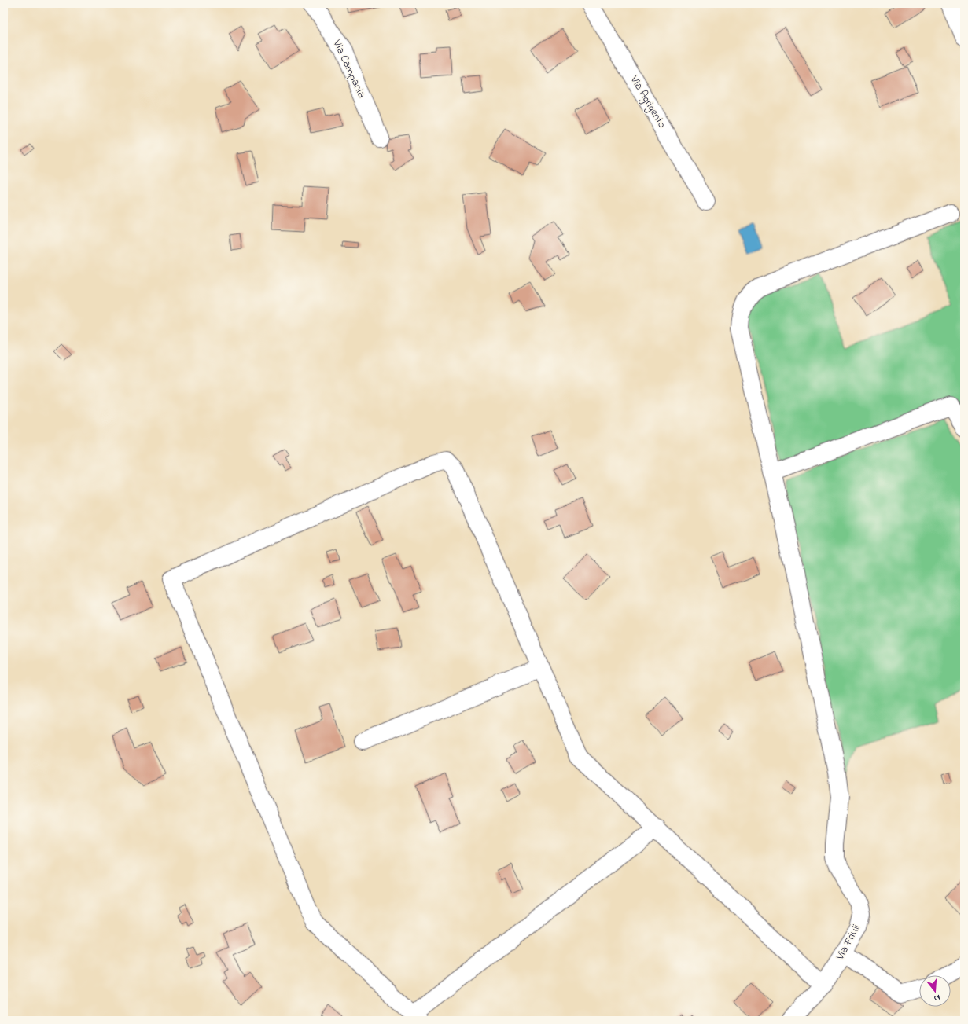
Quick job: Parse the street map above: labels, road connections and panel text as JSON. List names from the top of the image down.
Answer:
{
  "streets": {
    "street": ["Via Campania", "Via Agrigento", "Via Friuli"]
  },
  "north": "bottom"
}
